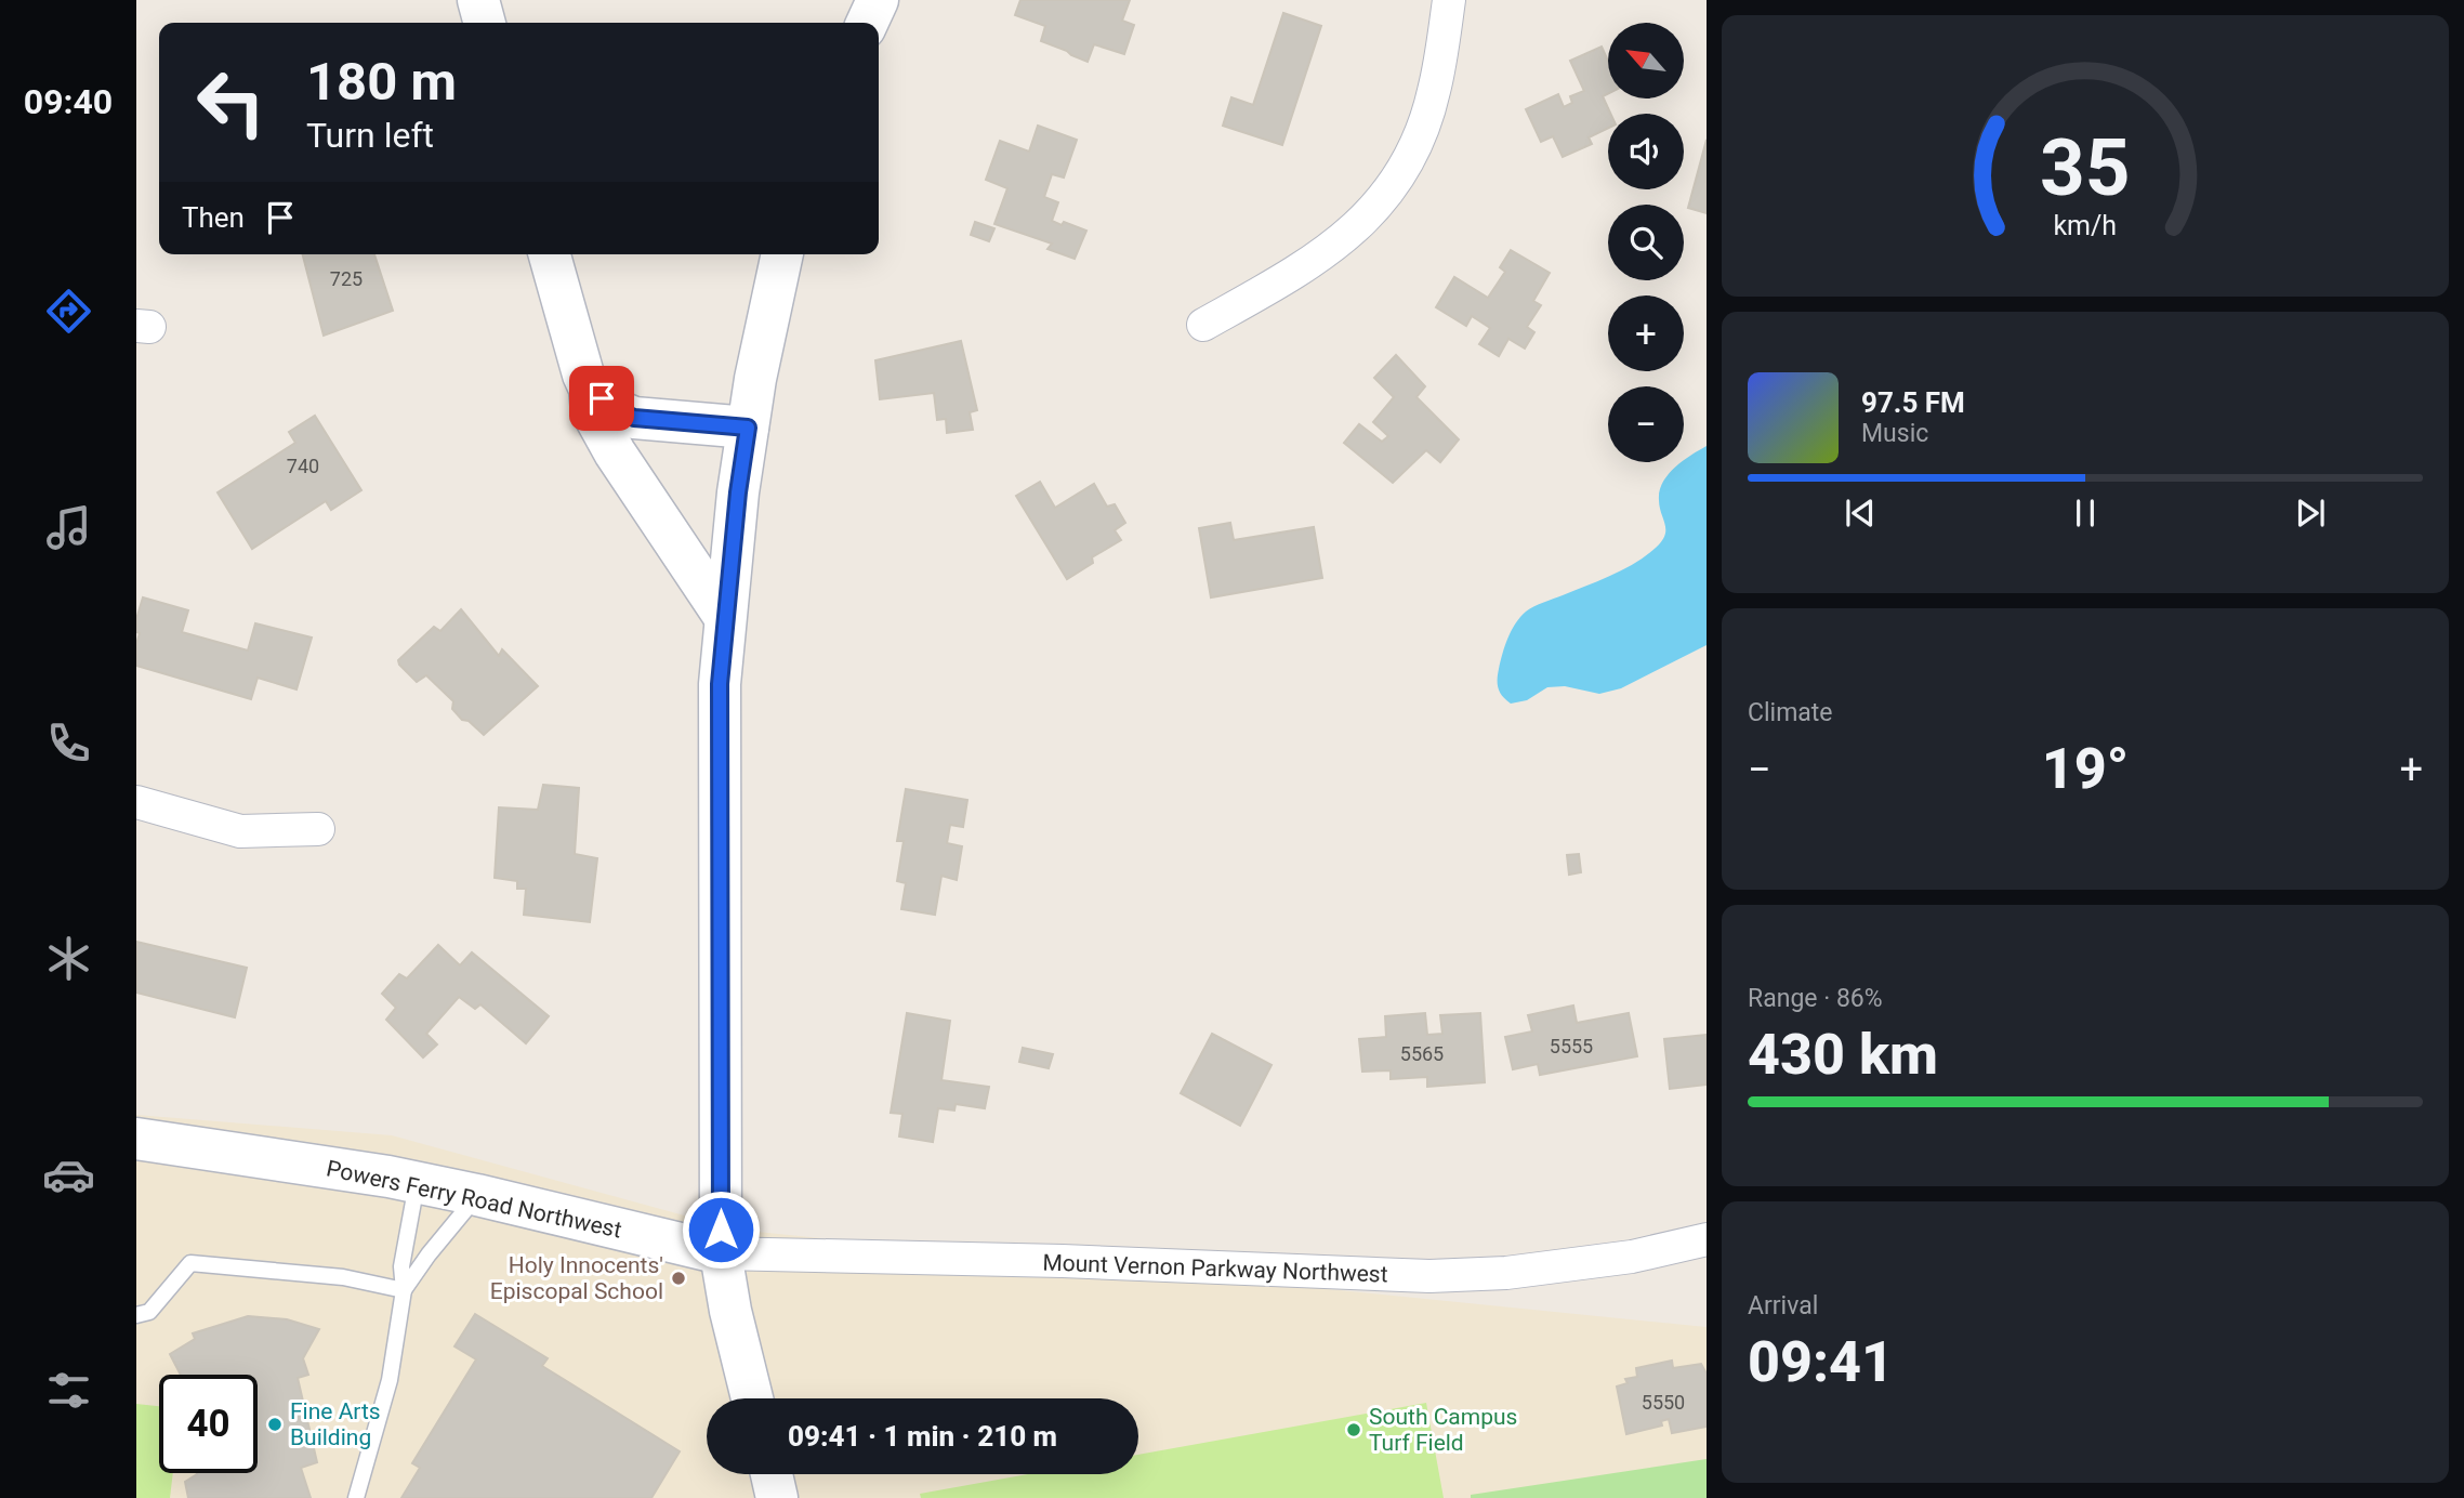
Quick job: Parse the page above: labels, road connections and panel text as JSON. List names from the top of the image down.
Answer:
{
  "streets": {
    "street": ["Powers Ferry Road Northwest", "Mount Vernon Parkway Northwest"]
  },
  "crossings": [
    ["Powers Ferry Road Northwest", "Mount Vernon Parkway Northwest"]
  ],
  "places": ["Holy Innocents' Episcopal School", "Fine Arts Building", "South Campus Turf Field"],
  "house_numbers": [
    "725",
    "740",
    "5555",
    "5565",
    "5550"
  ],
  "north": "top left",
  "page": {
    "tabs": "09:40",
    "map_buttons": ["+", "−"],
    "turn": ["180 m", "Turn left"],
    "then": "Then",
    "song": ["97.5 FM", "Music"],
    "tile": [
      "Climate",
      ["Range · 86%", "430 km"],
      ["Arrival", "09:41"]
    ],
    "heat": ["−", "19°", "+"],
    "limit": "40",
    "trip": "09:41 · 1 min · 210 m",
    "gauge": ["35", "km/h"]
  }
}
